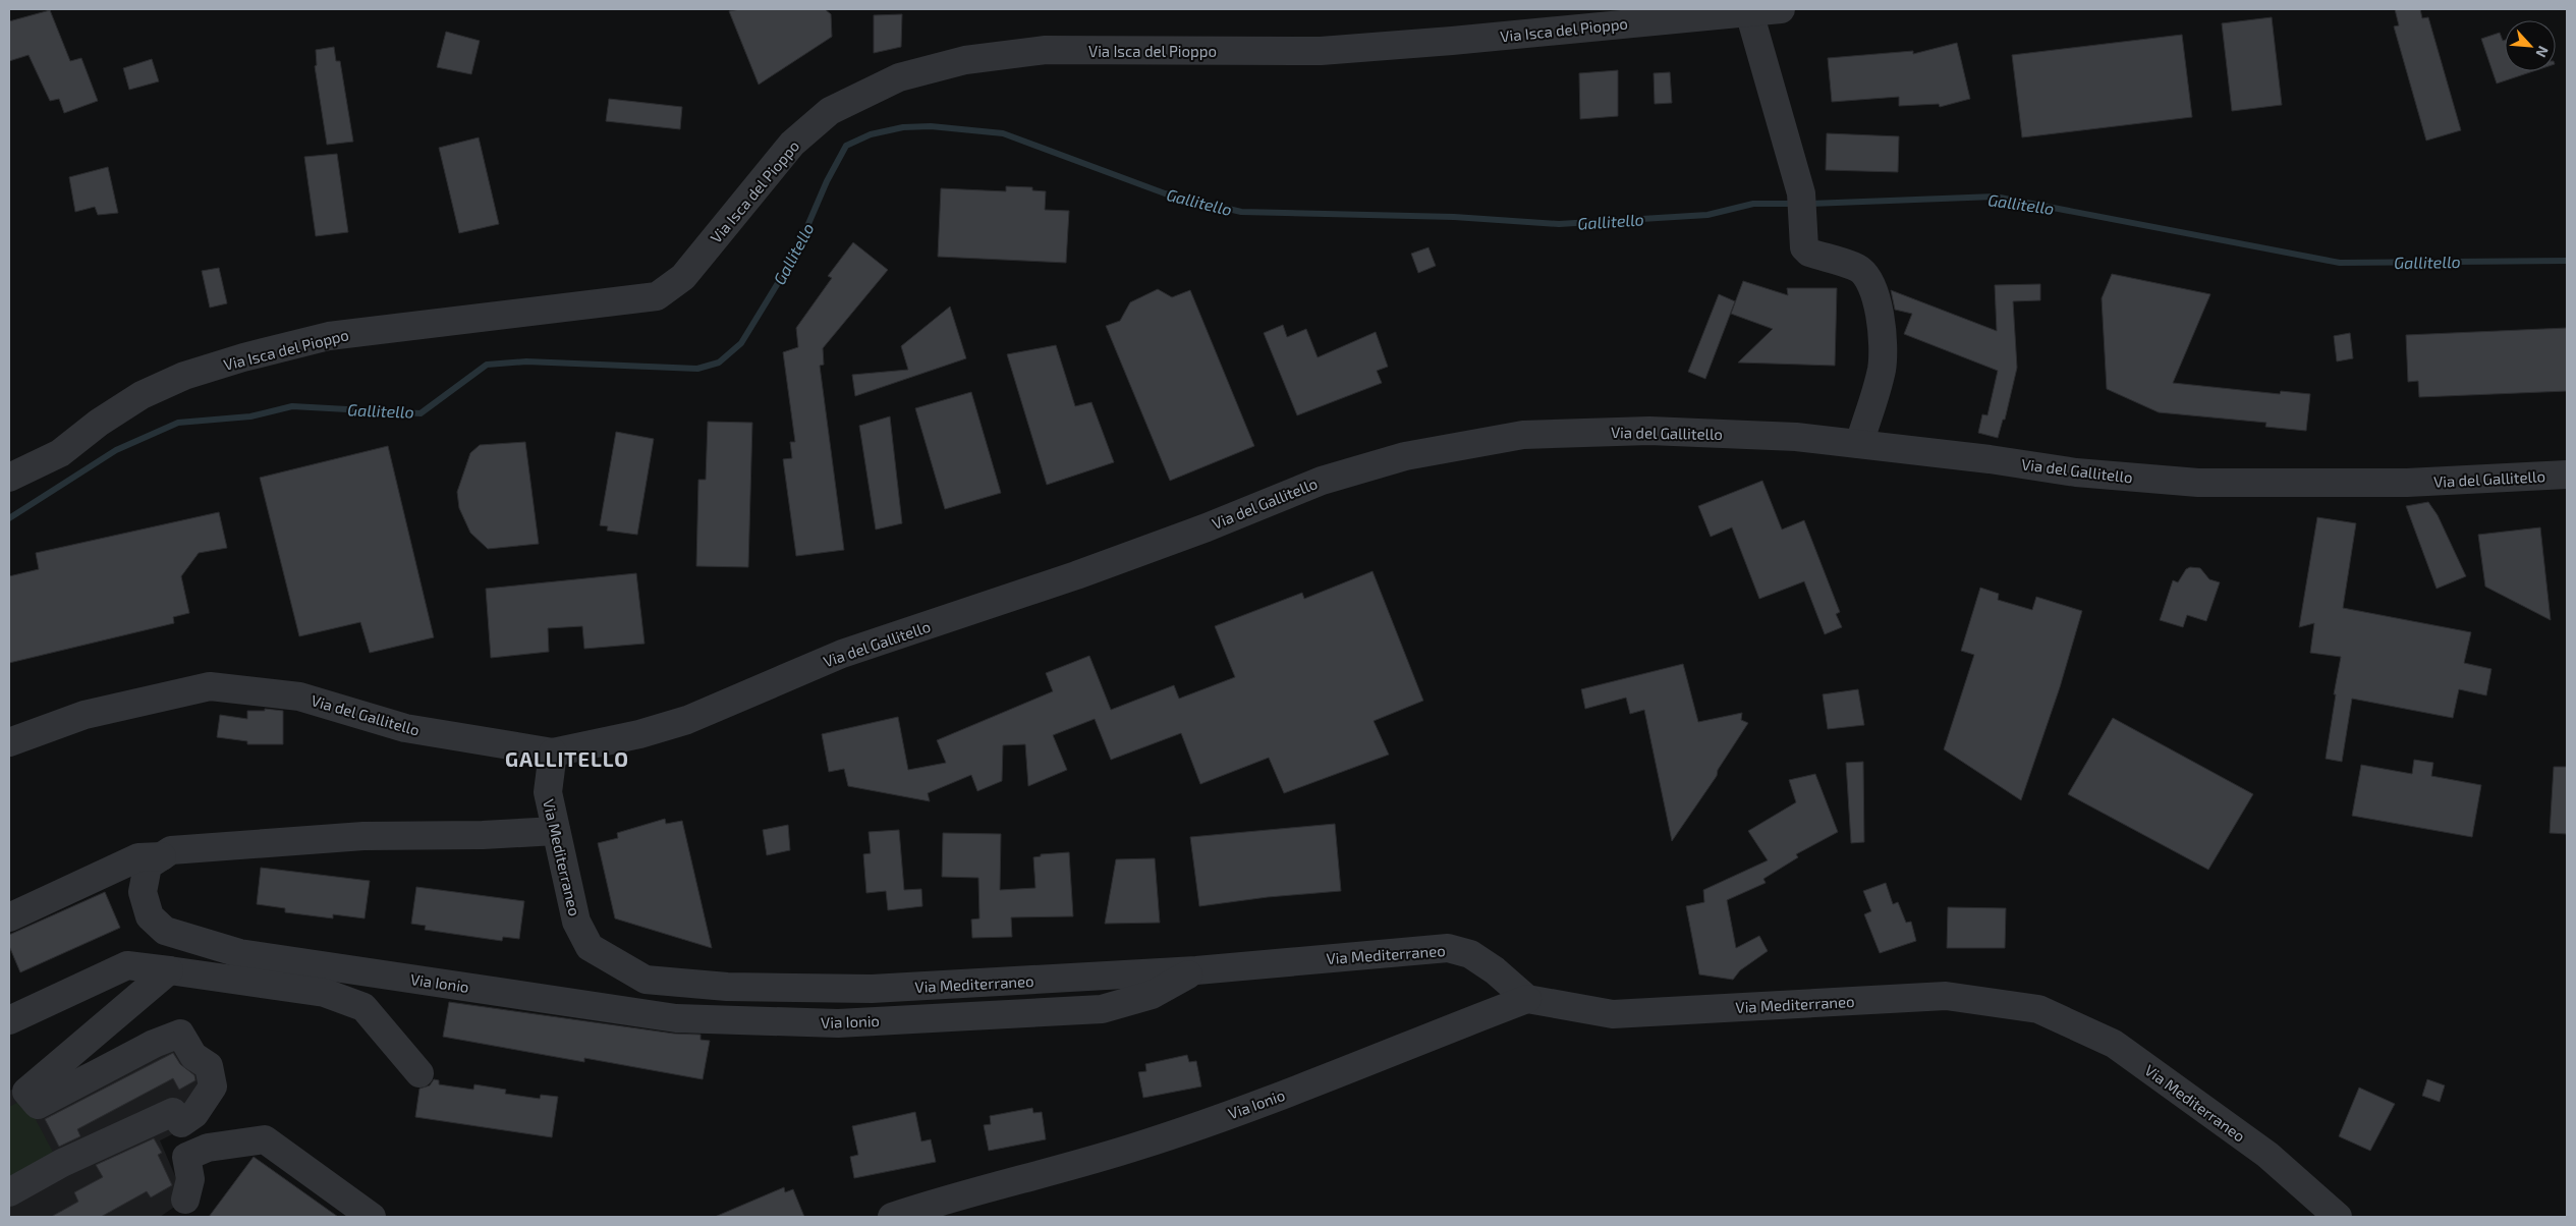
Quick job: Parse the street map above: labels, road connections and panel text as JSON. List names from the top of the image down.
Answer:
{
  "streets": {
    "street": [
      "Via Isca del Pioppo",
      "Via del Gallitello",
      "Via Mediterraneo",
      "Via Ionio"
    ]
  },
  "crossings": [
    ["Via del Gallitello", "Via Mediterraneo"],
    ["Via Mediterraneo", "Via Ionio"]
  ],
  "districts": ["GALLITELLO"],
  "water": ["Gallitello"],
  "north": "bottom right"
}
